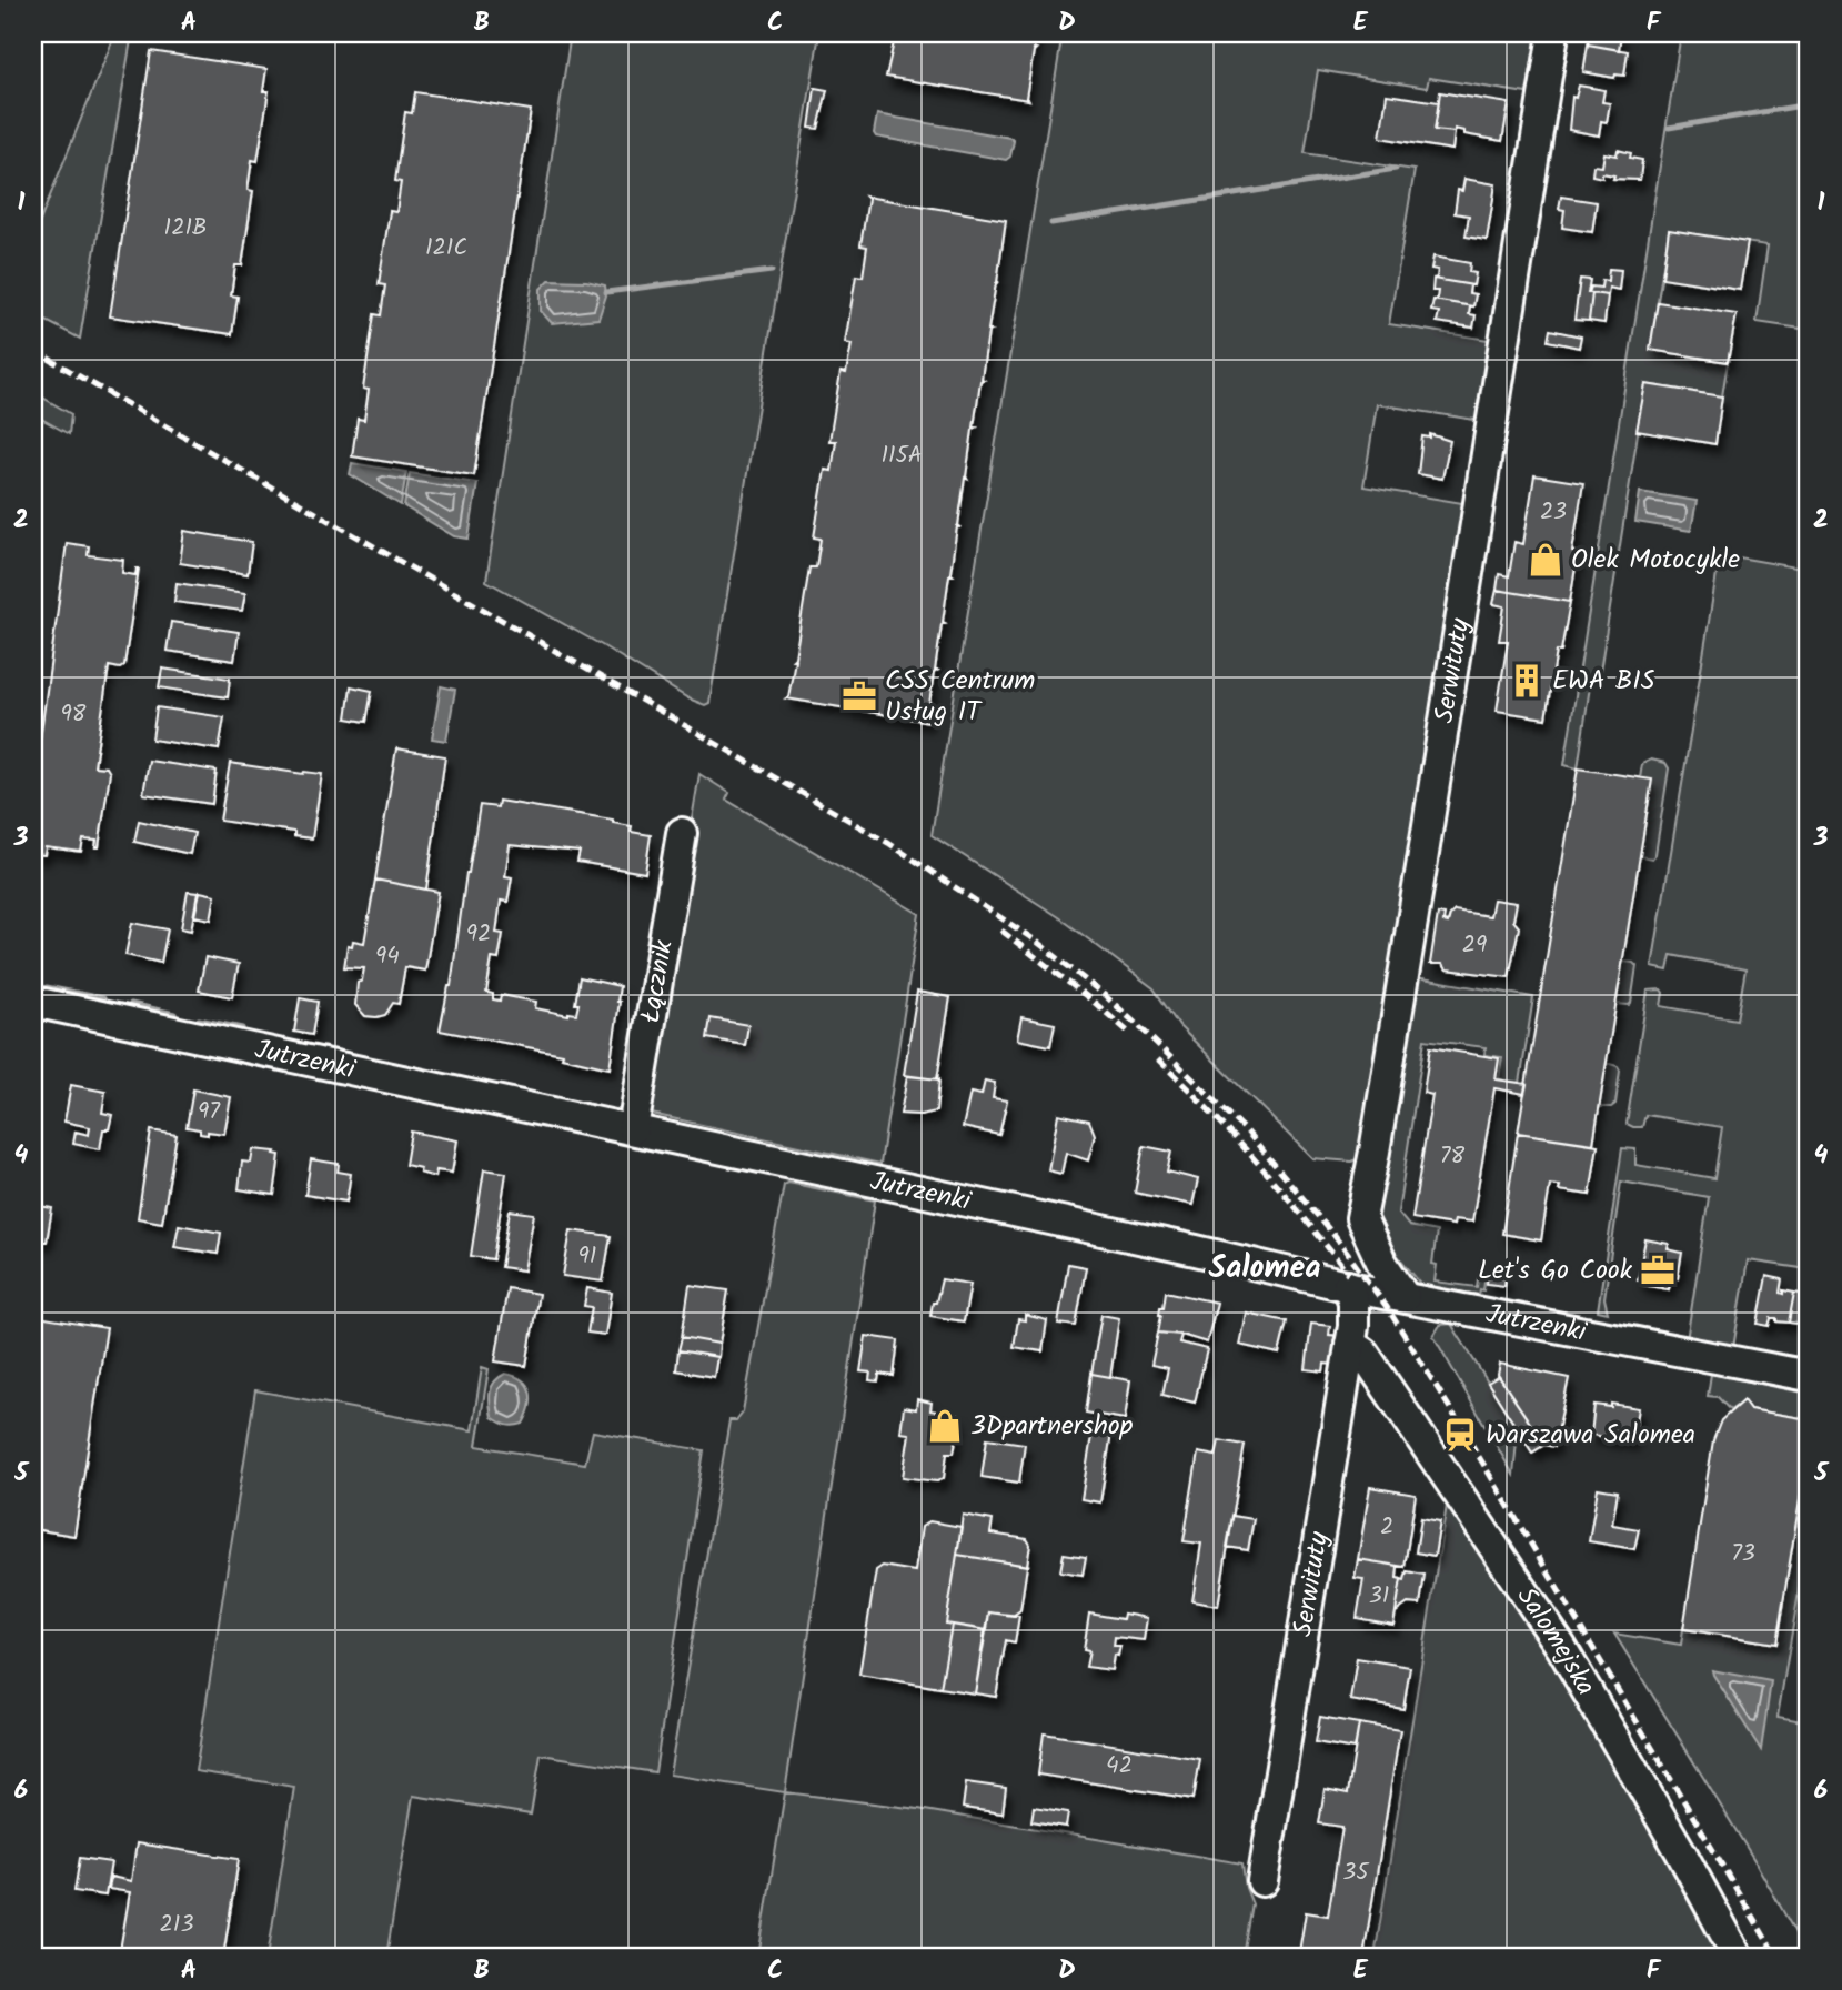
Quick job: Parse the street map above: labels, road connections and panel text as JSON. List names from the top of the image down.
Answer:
{
  "streets": {
    "street": [
      "Serwituty",
      "Łącznik",
      "Jutrzenki",
      "Salomejska"
    ]
  },
  "crossings": [
    ["Serwituty", "Jutrzenki"],
    ["Serwituty", "Salomejska"],
    ["Łącznik", "Jutrzenki"]
  ],
  "districts": ["Salomea"],
  "places": {
    "shop": ["Olek Motocykle", "3Dpartnershop"],
    "building": ["EWA BIS"],
    "office": ["CSS Centrum Usług IT", "Let's Go Cook"],
    "station": ["Warszawa Salomea"]
  },
  "house_numbers": [
    "121B",
    "121C",
    "115A",
    "23",
    "98",
    "92",
    "29",
    "94",
    "97",
    "78",
    "91",
    "2",
    "73",
    "31",
    "42",
    "35",
    "213"
  ],
  "grid": {
    "columns": [
      "A",
      "B",
      "C",
      "D",
      "E",
      "F"
    ],
    "rows": [
      "1",
      "2",
      "3",
      "4",
      "5",
      "6"
    ]
  }
}
